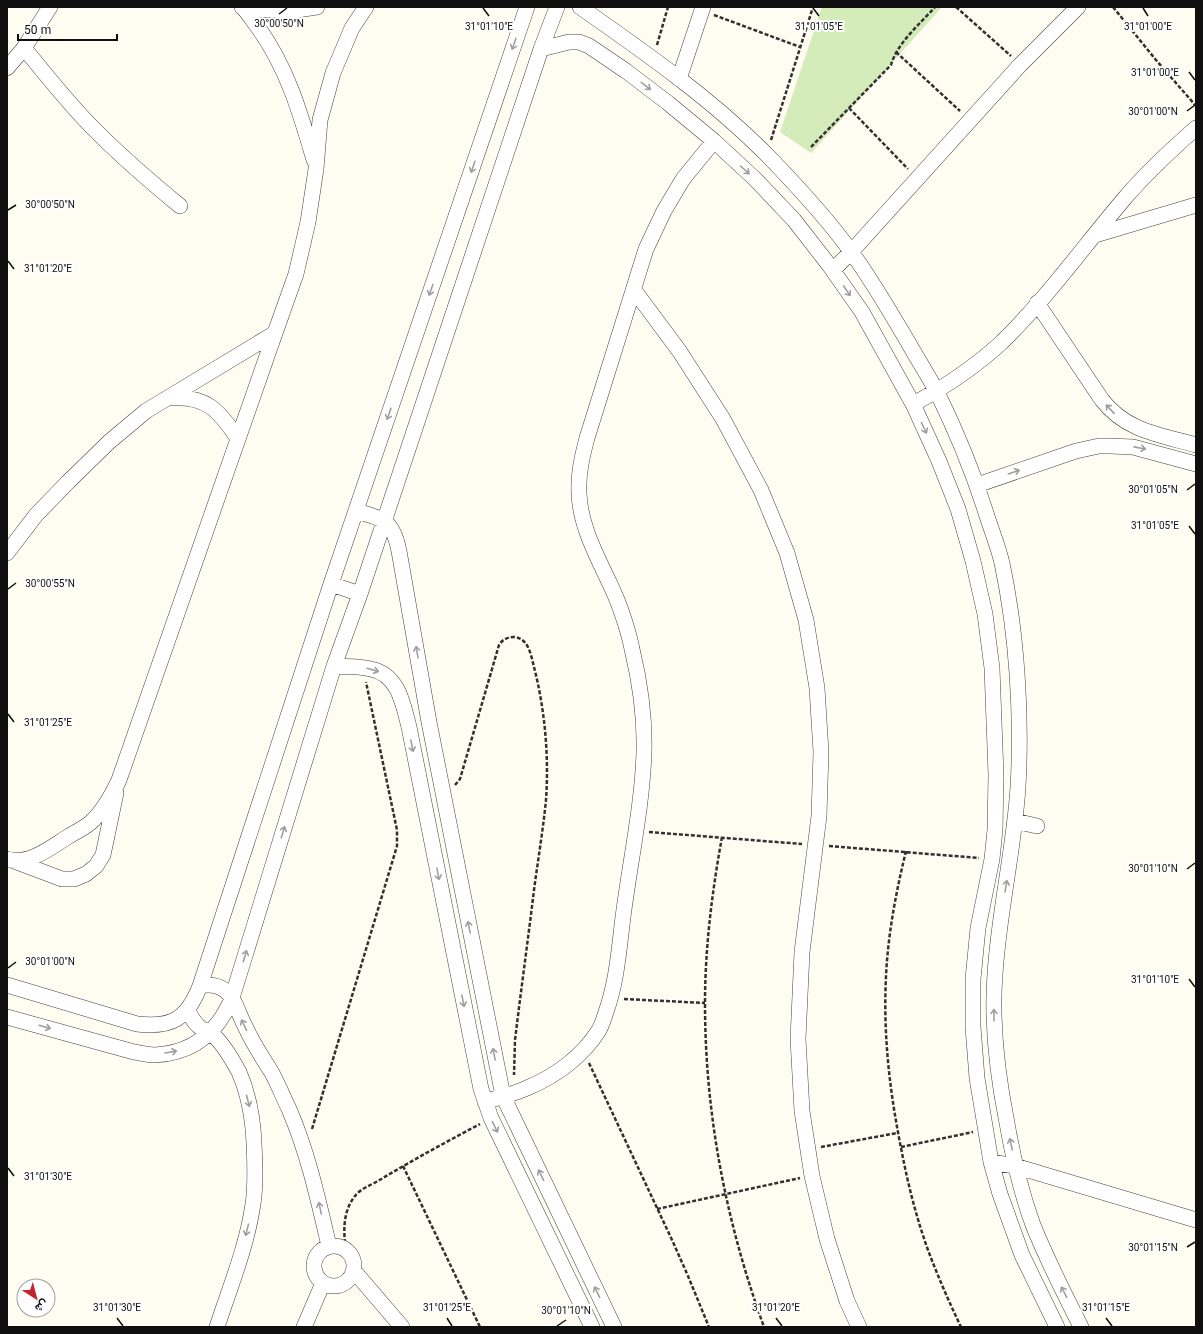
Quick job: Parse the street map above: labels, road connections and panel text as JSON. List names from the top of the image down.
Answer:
{
  "scale_bar": "50 m",
  "north": "bottom right",
  "coordinates": [
    "30°00'50\"N",
    "31°01'10\"E",
    "31°01'05\"E",
    "31°01'00\"E",
    "30°01'00\"N",
    "31°01'20\"E",
    "30°01'05\"N",
    "30°00'55\"N",
    "31°01'25\"E",
    "30°01'10\"N",
    "31°01'30\"E",
    "30°01'15\"N",
    "31°01'15\"E"
  ]
}
